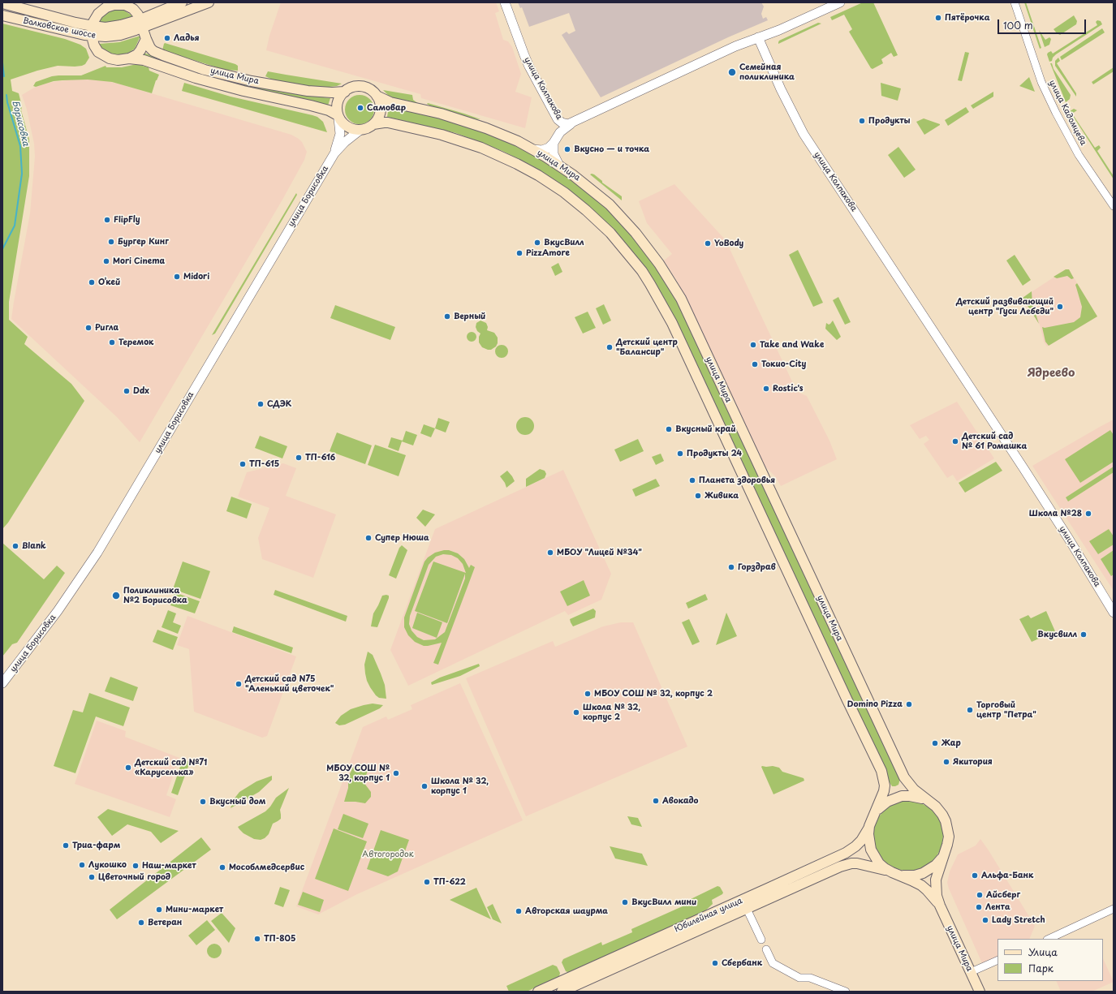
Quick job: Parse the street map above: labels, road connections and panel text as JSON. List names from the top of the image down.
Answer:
{
  "streets": {
    "main road": ["Волковское шоссе", "улица Мира", "Юбилейная улица"],
    "street": ["улица Колпакова", "улица Кадомцева", "улица Борисовка"]
  },
  "crossings": [
    ["Волковское шоссе", "улица Мира"],
    ["улица Мира", "улица Борисовка"],
    ["улица Мира", "Юбилейная улица"]
  ],
  "districts": ["Ядреево"],
  "water": ["Борисовка"],
  "parks": ["Автогородок"],
  "places": [
    "Пятёрочка",
    "Ладья",
    "Семейная поликлиника",
    "Самовар",
    "Продукты",
    "Вкусно — и точка",
    "FlipFly",
    "Бургер Кинг",
    "ВкусВилл",
    "YoBody",
    "PizzAmore",
    "Mori Cinema",
    "Midori",
    "О’кей",
    "Детский развивающий центр \"Гуси Лебеди\"",
    "Верный",
    "Ригла",
    "Теремок",
    "Take and Wake",
    "Детский центр \"Балансир\"",
    "Токио-City",
    "Rostic's",
    "Ddx",
    "СДЭК",
    "Вкусный край",
    "Детский сад № 61 Ромашка",
    "Продукты 24",
    "ТП-616",
    "ТП-615",
    "Планета здоровья",
    "Живика",
    "Школа №28",
    "Супер Нюша",
    "Blank",
    "МБОУ \"Лицей №34\"",
    "Горздрав",
    "Поликлиника №2 Борисовка",
    "Вкусвилл",
    "Детский сад N75 \"Аленький цветочек\"",
    "МБОУ СОШ № 32, корпус 2",
    "Domino Pizza",
    "Торговый центр \"Петра\"",
    "Школа № 32, корпус 2",
    "Жар",
    "Якитория",
    "Детский сад №71 «Каруселька»",
    "МБОУ СОШ № 32, корпус 1",
    "Школа № 32, корпус 1",
    "Авокадо",
    "Вкусный дом",
    "Триа-фарм",
    "Лукошко",
    "Наш-маркет",
    "Мособлмедсервис",
    "Альфа-Банк",
    "Цветочный город",
    "ТП-622",
    "Айсберг",
    "ВкусВилл мини",
    "Лента",
    "Мини-маркет",
    "Авторская шаурма",
    "Lady Stretch",
    "Ветеран",
    "ТП-805",
    "Сбербанк"
  ],
  "legend": ["Улица", "Парк"],
  "scale_bar": "100 m"
}
